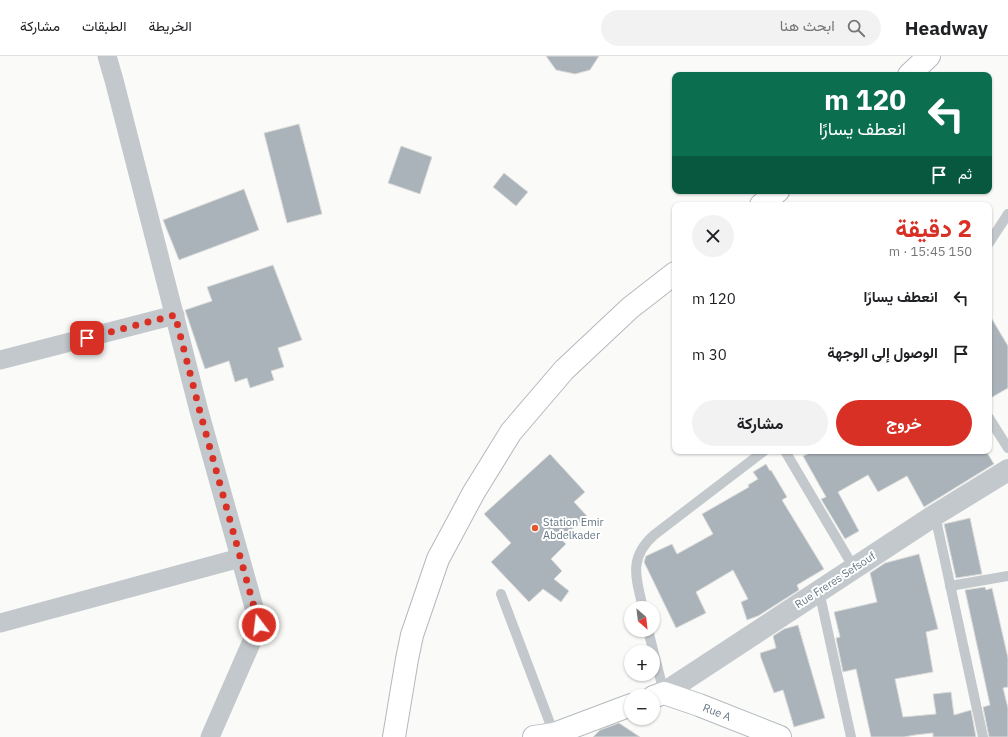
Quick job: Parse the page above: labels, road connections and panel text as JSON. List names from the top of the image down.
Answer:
{
  "streets": {
    "main road": ["Rue A"],
    "street": ["Rue Freres Sefsouf"]
  },
  "places": ["Station Emir Abdelkader"],
  "north": "bottom right",
  "page": {
    "header": "Headway",
    "search": "ابحث هنا",
    "nav": ["الخريطة", "الطبقات", "مشاركة"],
    "turn": ["120 m", "انعطف يسارًا"],
    "then": "ثم",
    "heading": ["2 دقيقة", "150 m · 15:45"],
    "list": [
      {
        "name": "انعطف يسارًا",
        "value": "120 m"
      },
      {
        "name": "الوصول إلى الوجهة",
        "value": "30 m"
      }
    ],
    "buttons": ["خروج", "مشاركة"],
    "map_buttons": ["+", "−"]
  }
}
